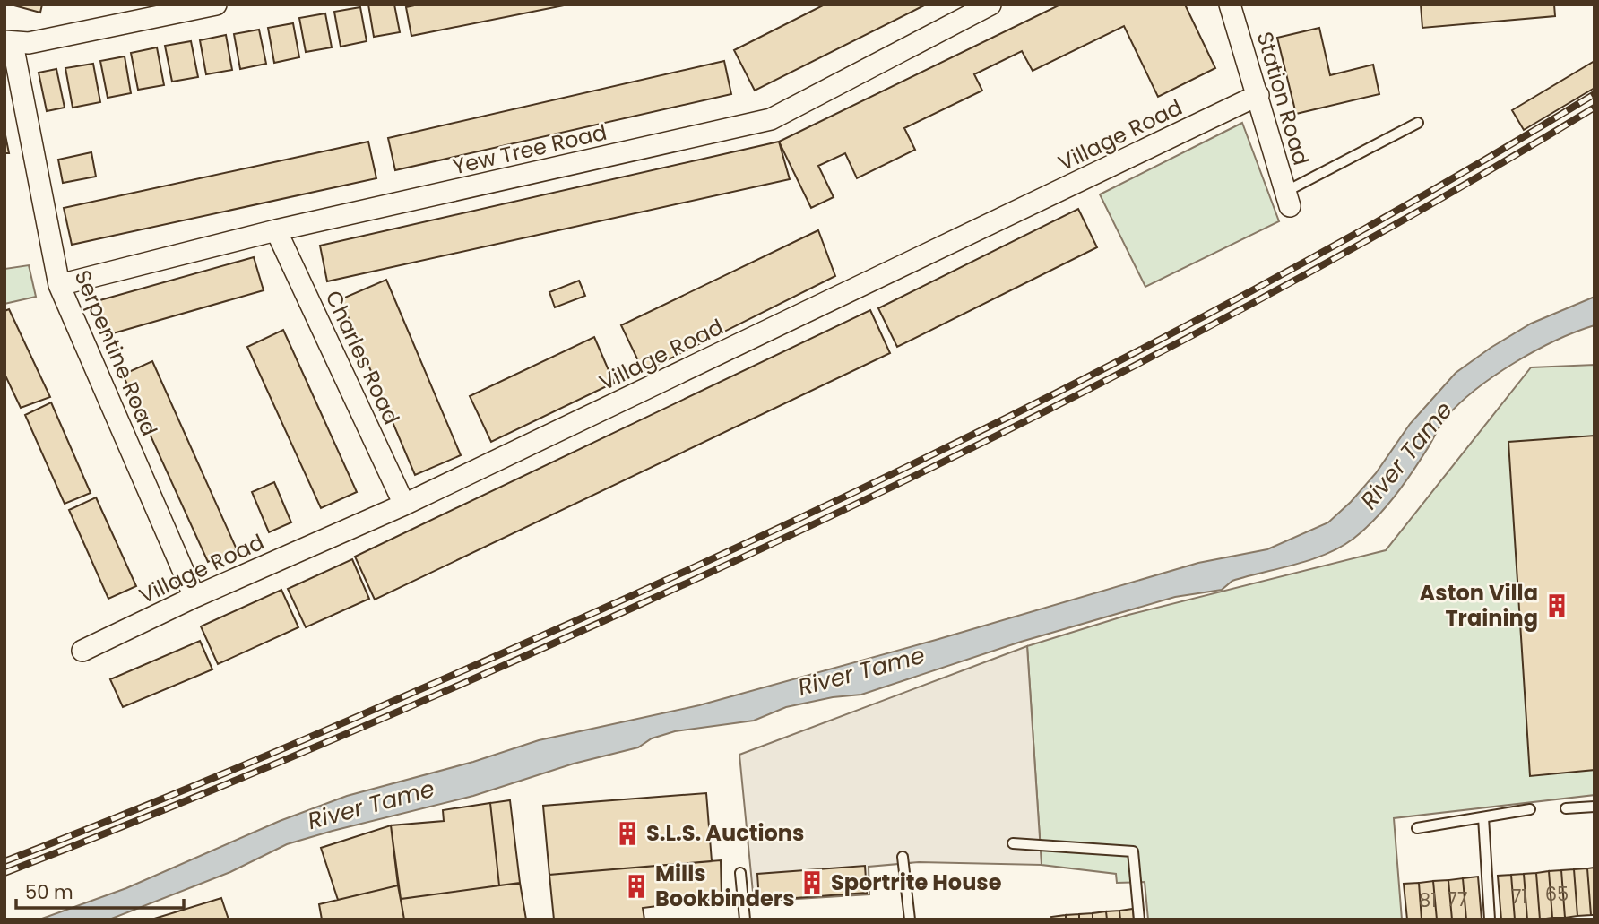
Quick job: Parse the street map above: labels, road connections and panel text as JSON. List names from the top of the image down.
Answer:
{
  "streets": {
    "street": [
      "Station Road",
      "Village Road",
      "Yew Tree Road",
      "Serpentine Road",
      "Charles Road"
    ]
  },
  "crossings": [
    ["Station Road", "Village Road"],
    ["Village Road", "Serpentine Road"],
    ["Village Road", "Charles Road"],
    ["Yew Tree Road", "Serpentine Road"],
    ["Yew Tree Road", "Charles Road"]
  ],
  "water": ["River Tame"],
  "places": {
    "building": [
      "Aston Villa Training",
      "S.L.S. Auctions",
      "Sportrite House",
      "Mills Bookbinders"
    ]
  },
  "house_numbers": [
    "65",
    "71",
    "77",
    "81"
  ],
  "scale_bar": "50 m"
}
